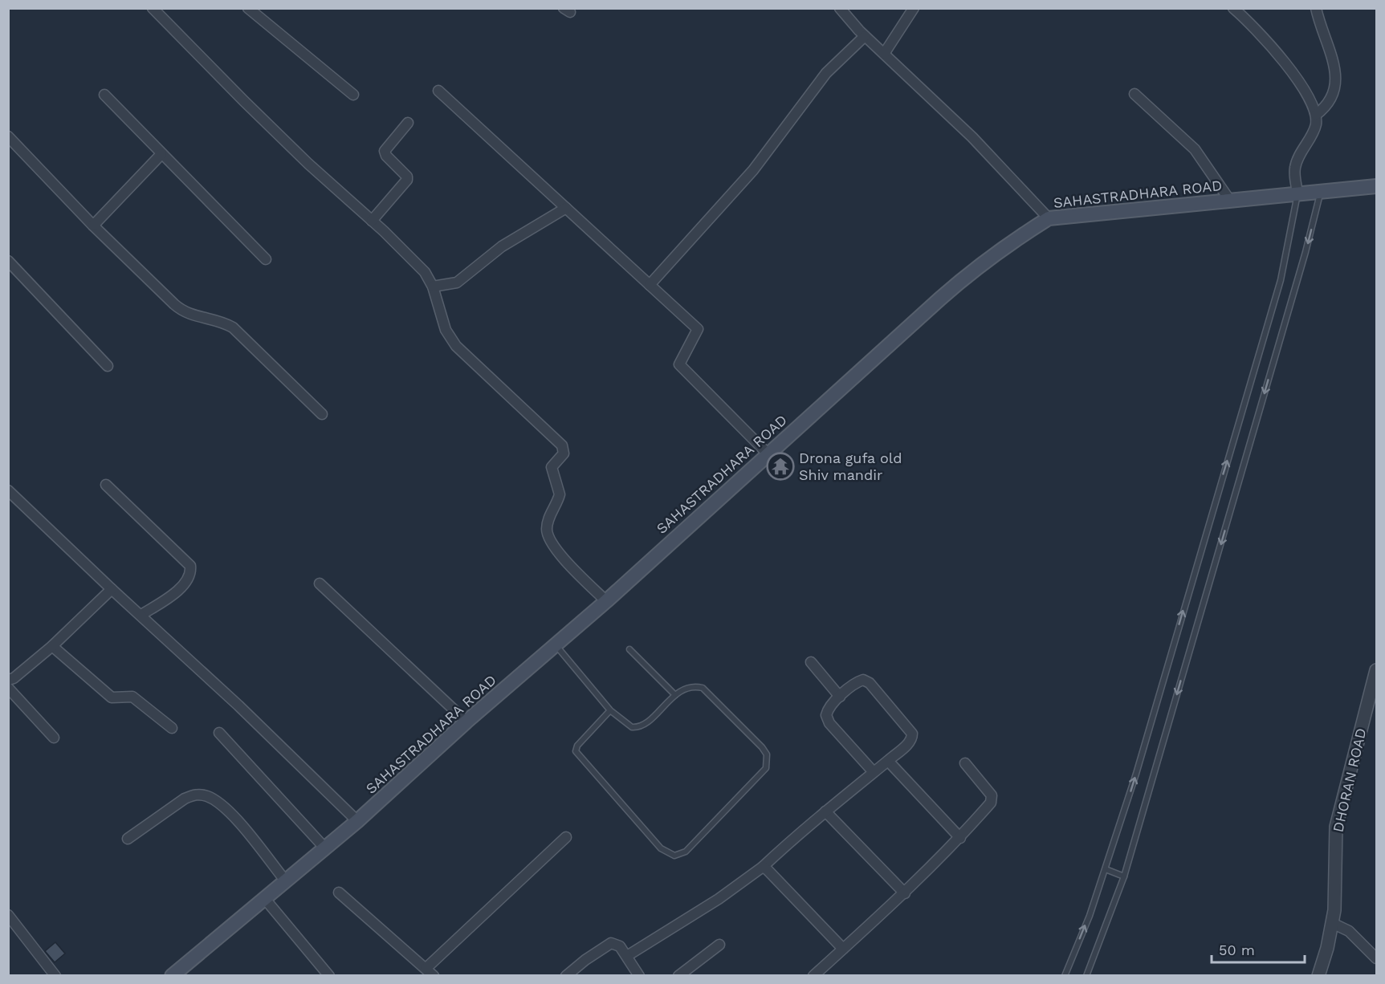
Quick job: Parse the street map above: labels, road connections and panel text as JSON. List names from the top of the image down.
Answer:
{
  "streets": {
    "main road": ["SAHASTRADHARA ROAD"],
    "street": ["DHORAN ROAD"]
  },
  "places": {
    "temple": ["Drona gufa old Shiv mandir"]
  },
  "scale_bar": "50 m"
}
